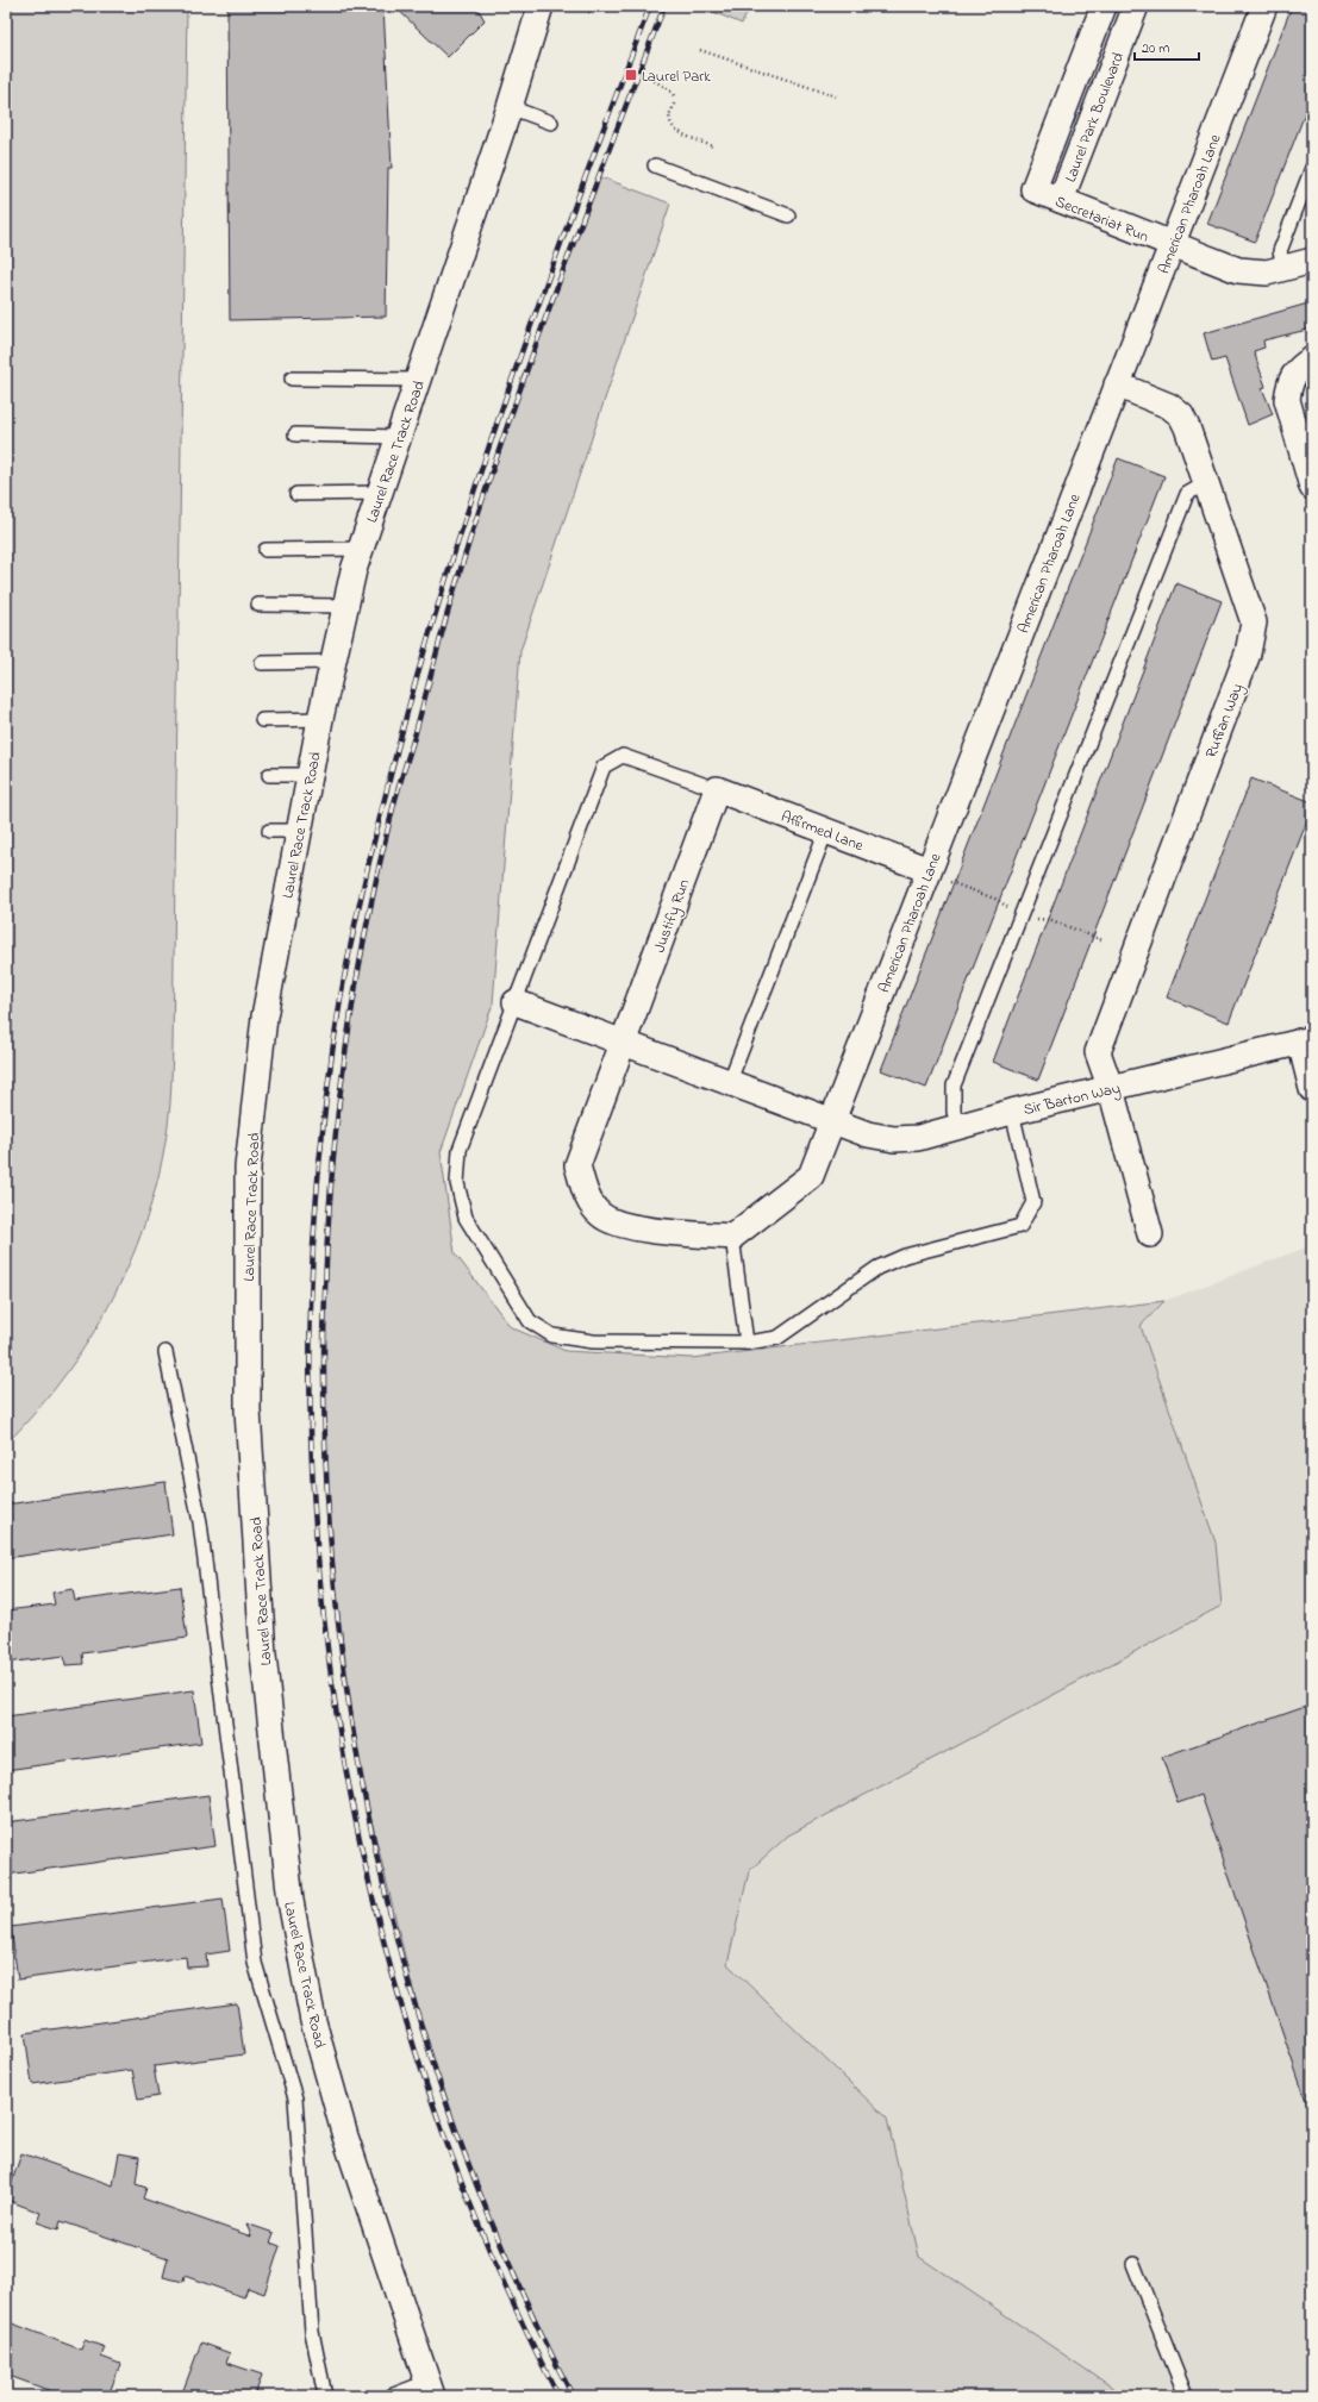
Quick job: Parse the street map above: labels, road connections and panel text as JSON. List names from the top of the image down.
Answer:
{
  "streets": {
    "street": [
      "Laurel Park Boulevard",
      "American Pharoah Lane",
      "Secretariat Run",
      "Laurel Race Track Road",
      "Ruffian Way",
      "Affirmed Lane",
      "Justify Run",
      "Sir Barton Way"
    ]
  },
  "crossings": [
    ["Laurel Park Boulevard", "Secretariat Run"],
    ["American Pharoah Lane", "Secretariat Run"],
    ["American Pharoah Lane", "Ruffian Way"],
    ["American Pharoah Lane", "Affirmed Lane"],
    ["American Pharoah Lane", "Justify Run"],
    ["American Pharoah Lane", "Sir Barton Way"],
    ["Ruffian Way", "Sir Barton Way"],
    ["Affirmed Lane", "Justify Run"],
    ["Justify Run", "Sir Barton Way"]
  ],
  "places": {
    "transit": ["Laurel Park"]
  },
  "scale_bar": "20 m"
}
